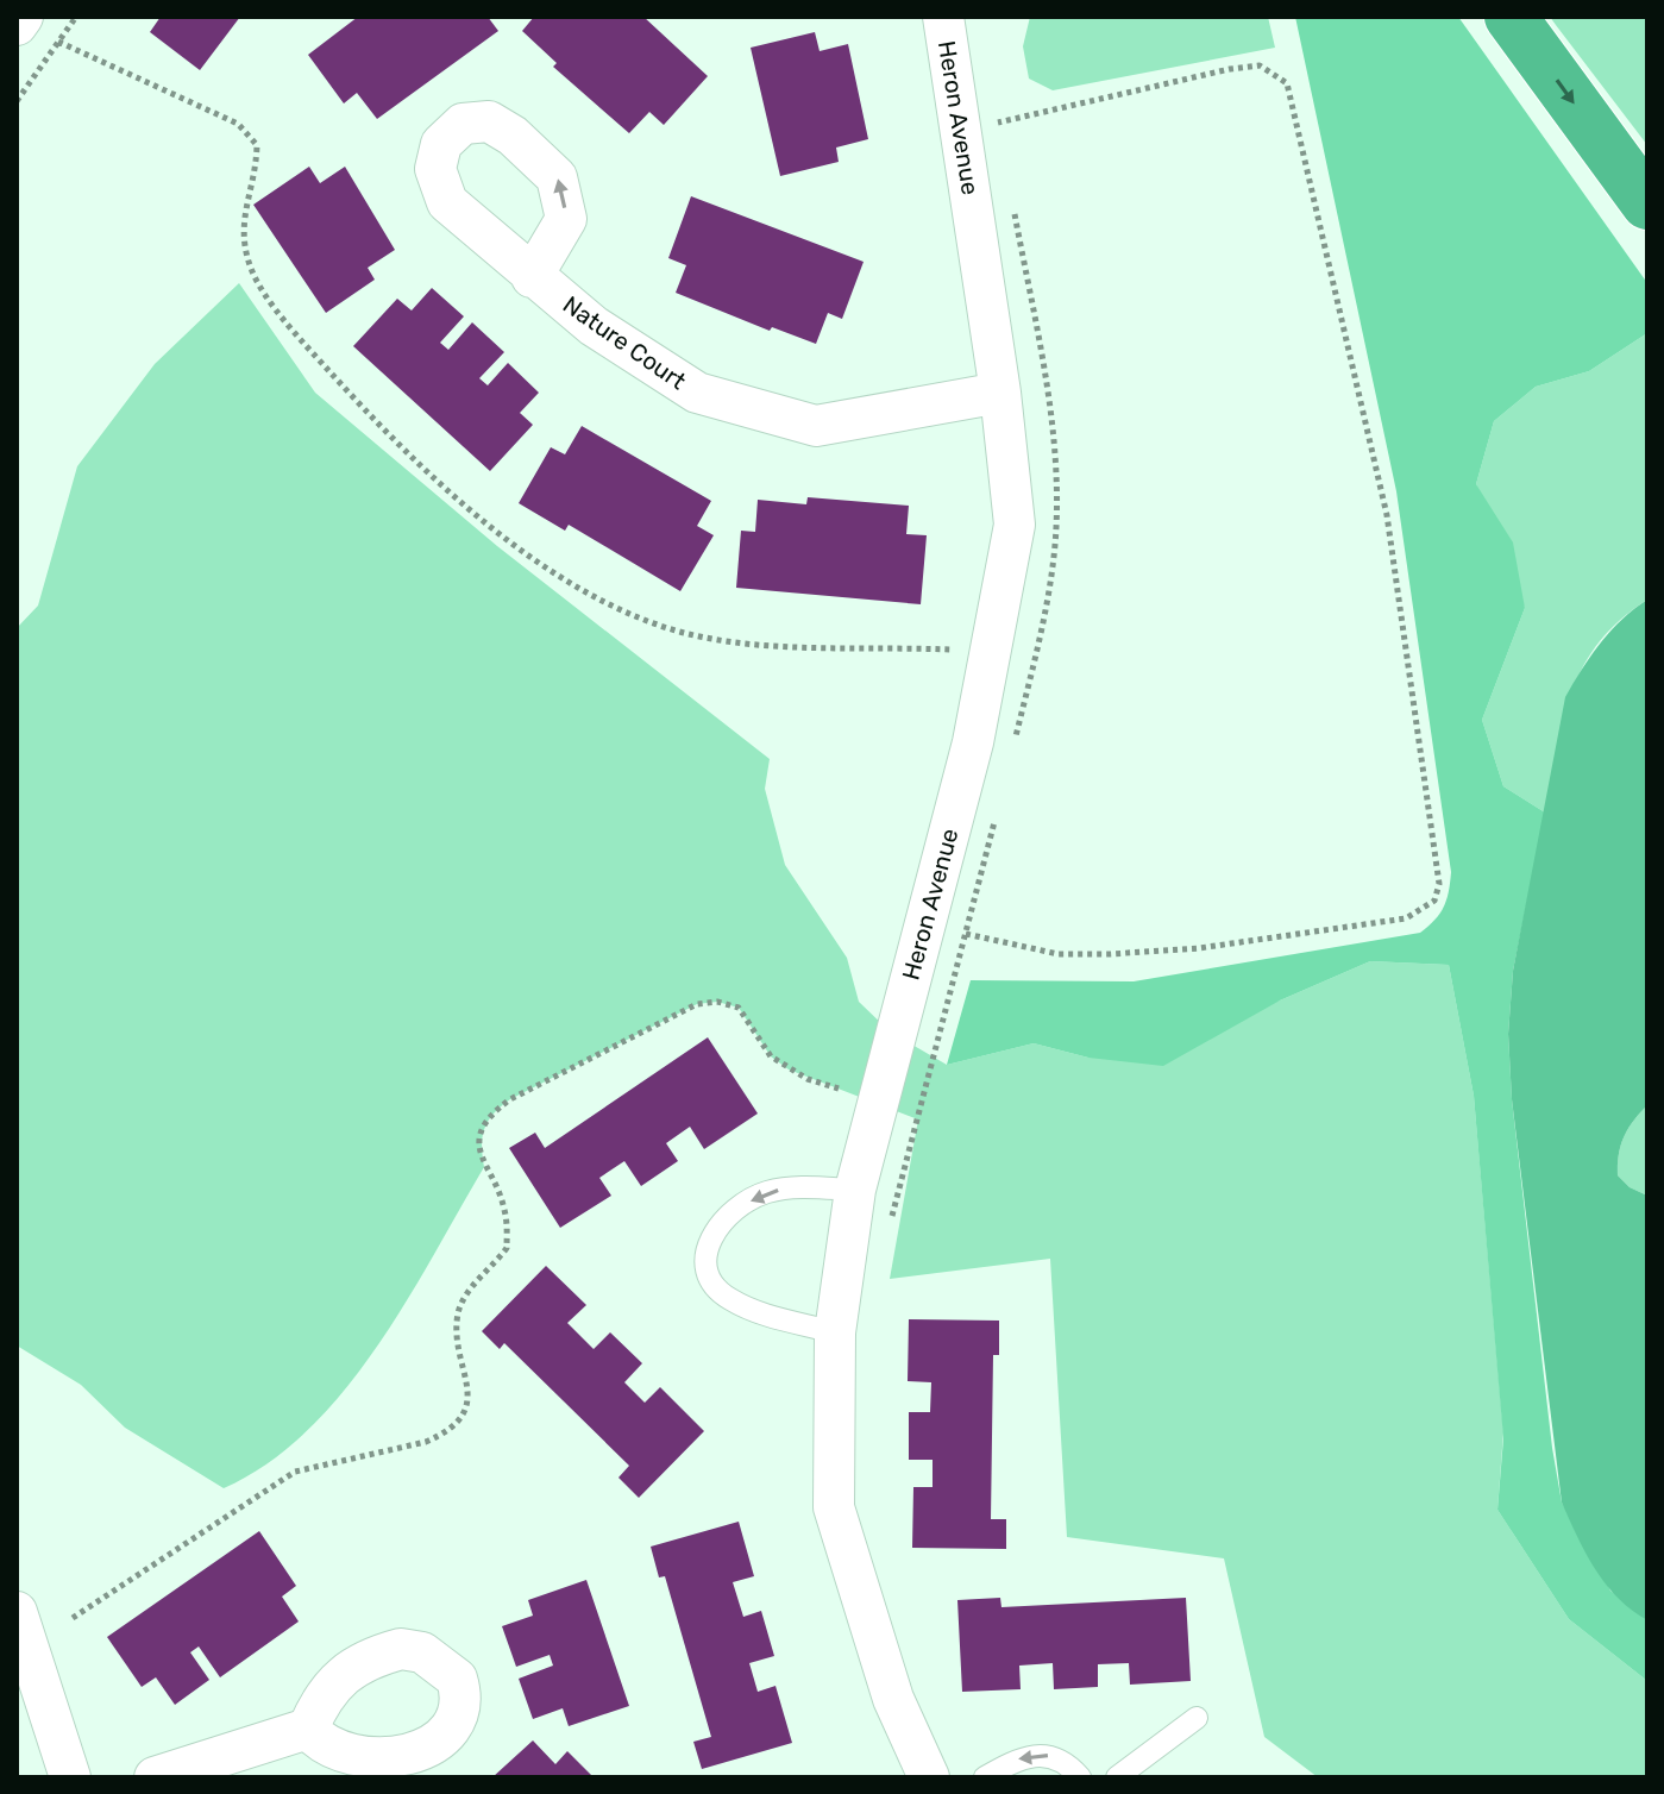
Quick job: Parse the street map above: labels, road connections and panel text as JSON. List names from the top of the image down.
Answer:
{
  "streets": {
    "street": ["Heron Avenue", "Nature Court"]
  },
  "crossings": [
    ["Heron Avenue", "Nature Court"]
  ]
}
